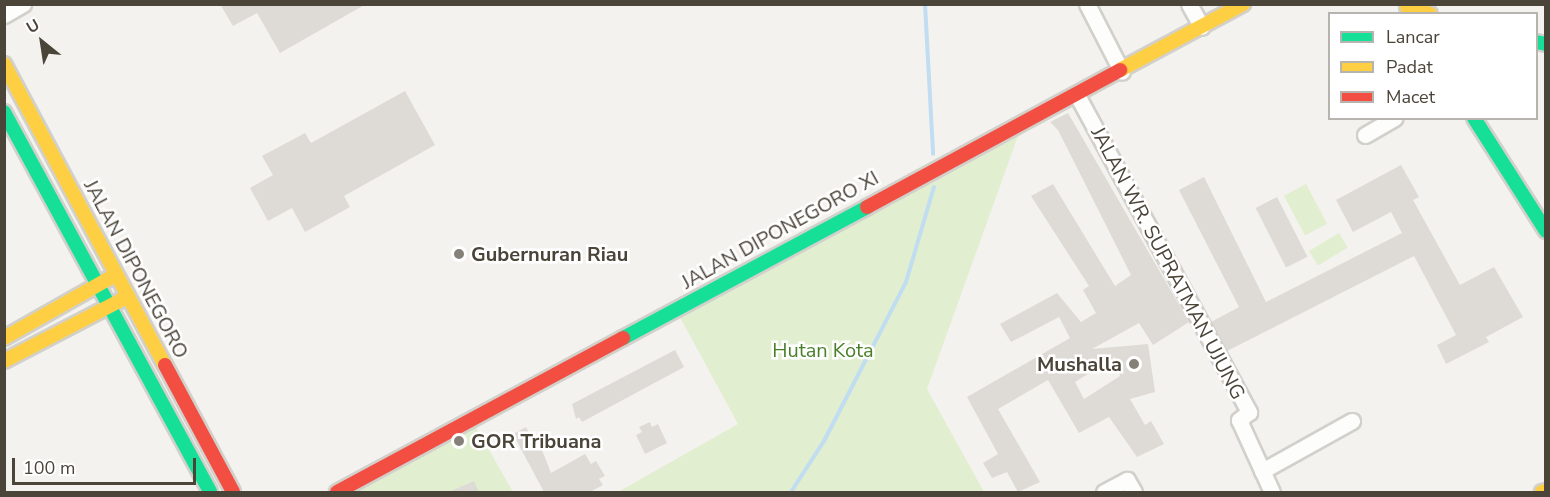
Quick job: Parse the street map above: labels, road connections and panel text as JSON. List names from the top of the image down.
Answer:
{
  "streets": {
    "main road": ["JALAN DIPONEGORO XI", "JALAN DIPONEGORO"],
    "street": ["JALAN WR. SUPRATMAN UJUNG"]
  },
  "crossings": [
    ["JALAN DIPONEGORO XI", "JALAN WR. SUPRATMAN UJUNG"]
  ],
  "parks": ["Hutan Kota"],
  "places": ["Gubernuran Riau", "Mushalla", "GOR Tribuana"],
  "legend": ["Lancar", "Padat", "Macet"],
  "scale_bar": "100 m",
  "north": "top left"
}
